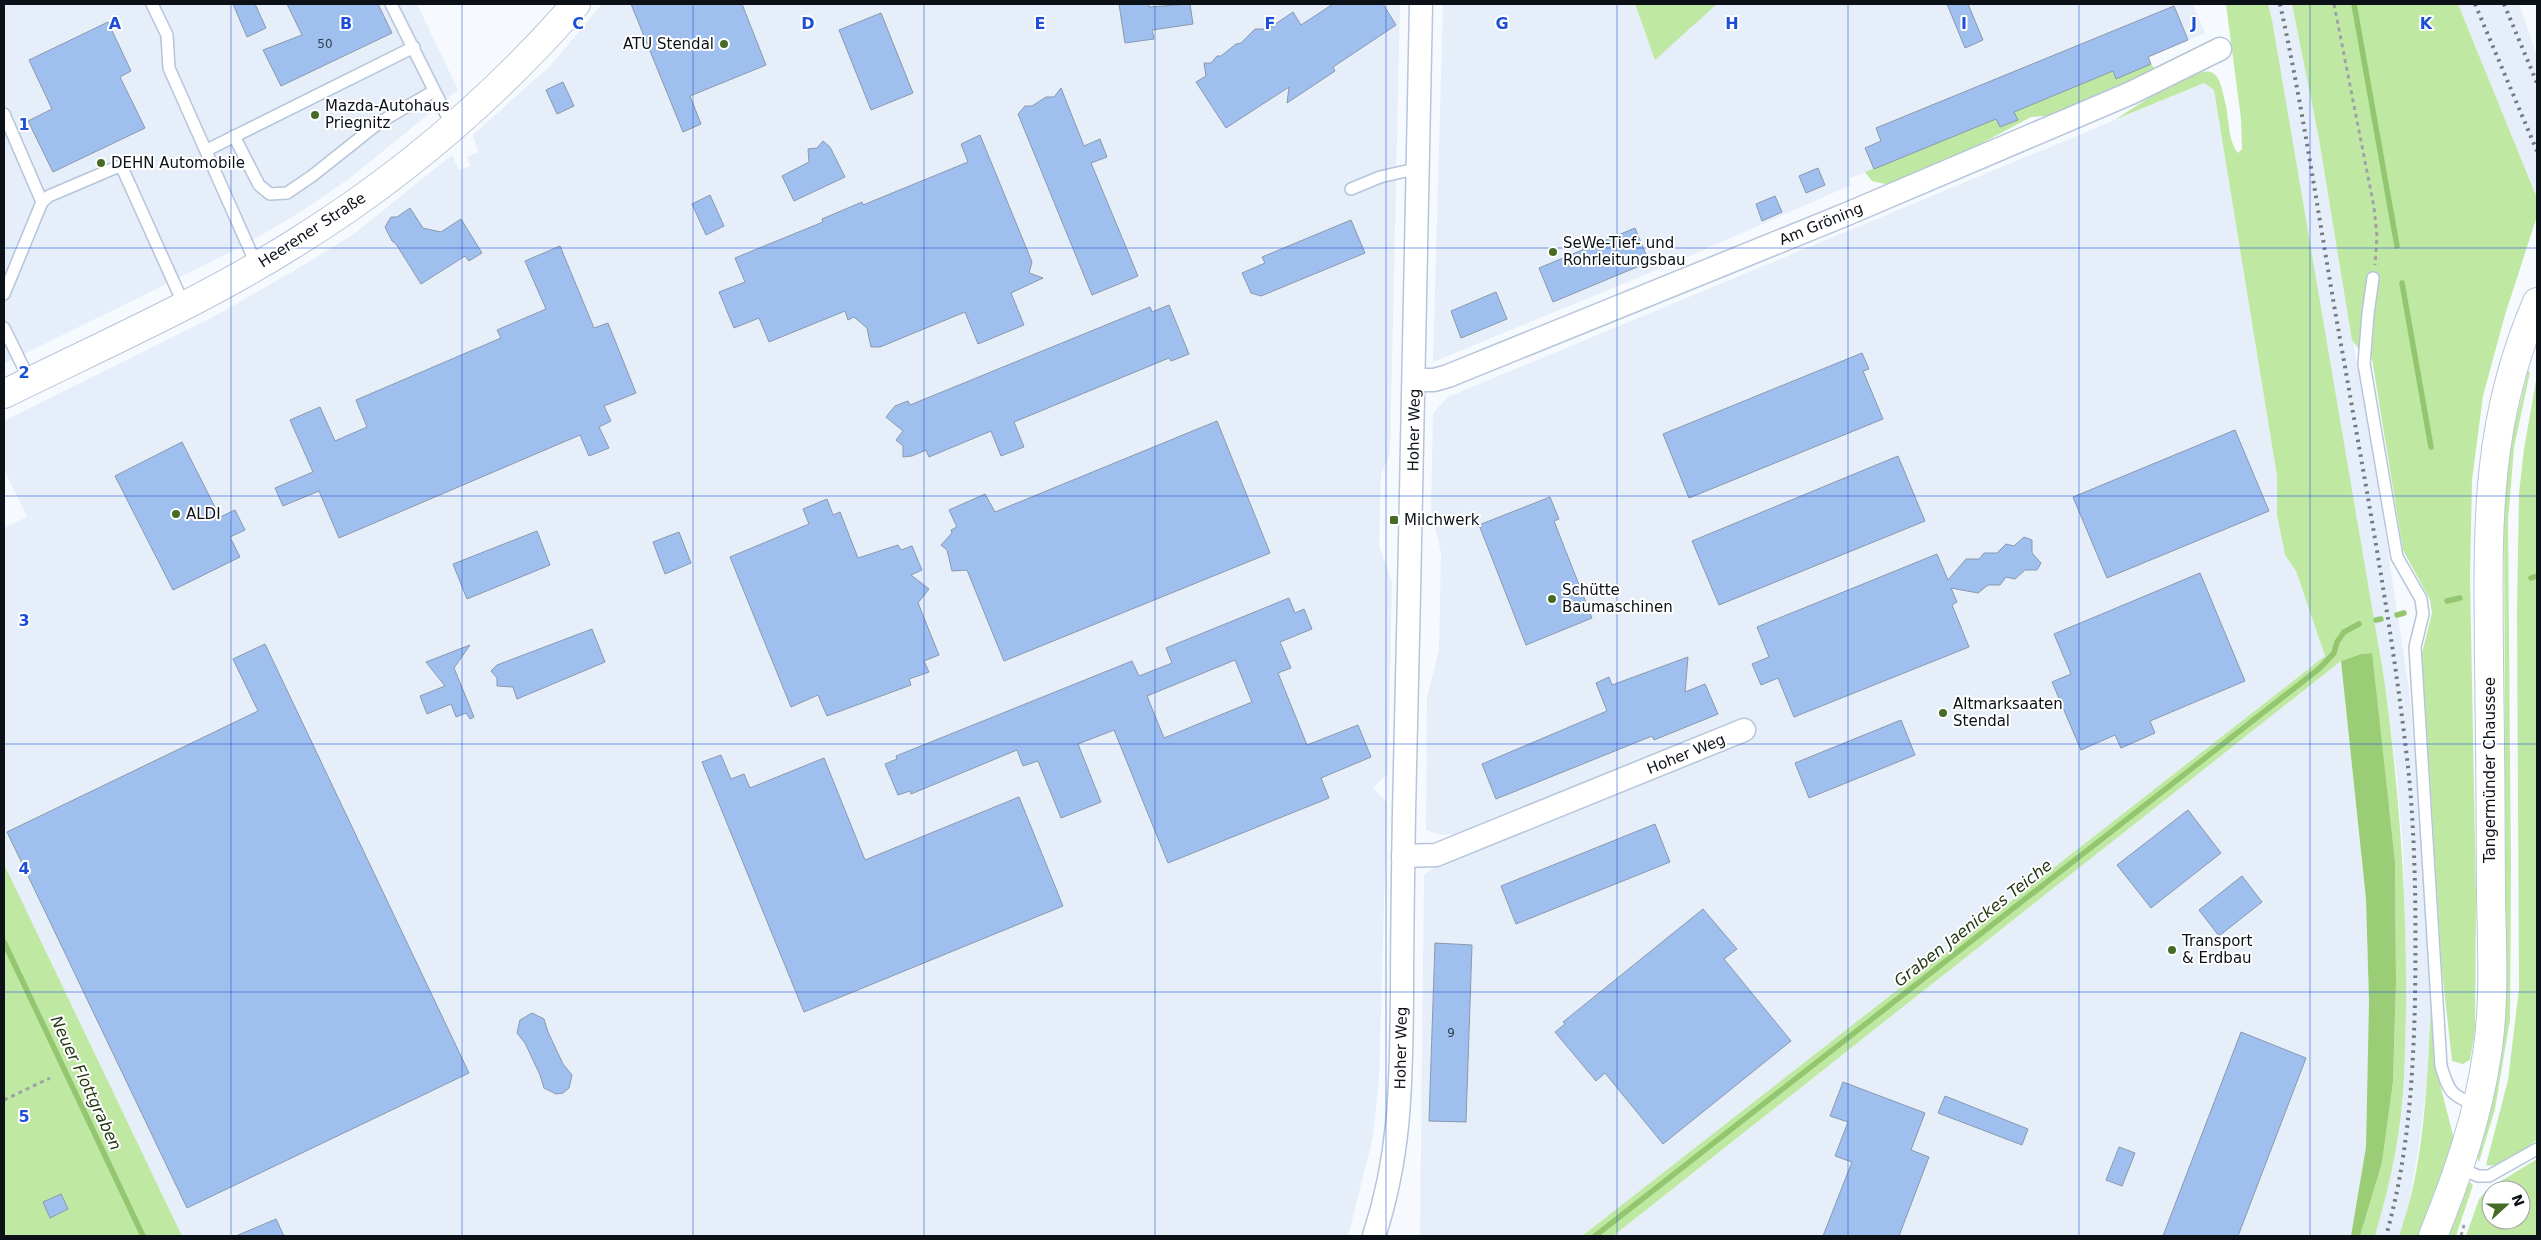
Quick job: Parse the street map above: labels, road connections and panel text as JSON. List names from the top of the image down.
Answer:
{
  "streets": {
    "main road": ["Heerener Straße", "Tangermünder Chaussee"],
    "street": ["Am Gröning", "Hoher Weg"]
  },
  "crossings": [
    ["Am Gröning", "Hoher Weg"]
  ],
  "water": ["Graben Jaenickes Teiche", "Neuer Flottgraben"],
  "places": {
    "other": [
      "ATU Stendal",
      "Mazda-Autohaus Priegnitz",
      "DEHN Automobile",
      "SeWe-Tief- und Rohrleitungsbau",
      "ALDI",
      "Schütte Baumaschinen",
      "Altmarksaaten Stendal",
      "Transport & Erdbau"
    ],
    "transit": ["Milchwerk"]
  },
  "house_numbers": ["50", "9"],
  "north": "right",
  "grid": {
    "columns": [
      "A",
      "B",
      "C",
      "D",
      "E",
      "F",
      "G",
      "H",
      "I",
      "J",
      "K"
    ],
    "rows": [
      "1",
      "2",
      "3",
      "4",
      "5"
    ]
  }
}
